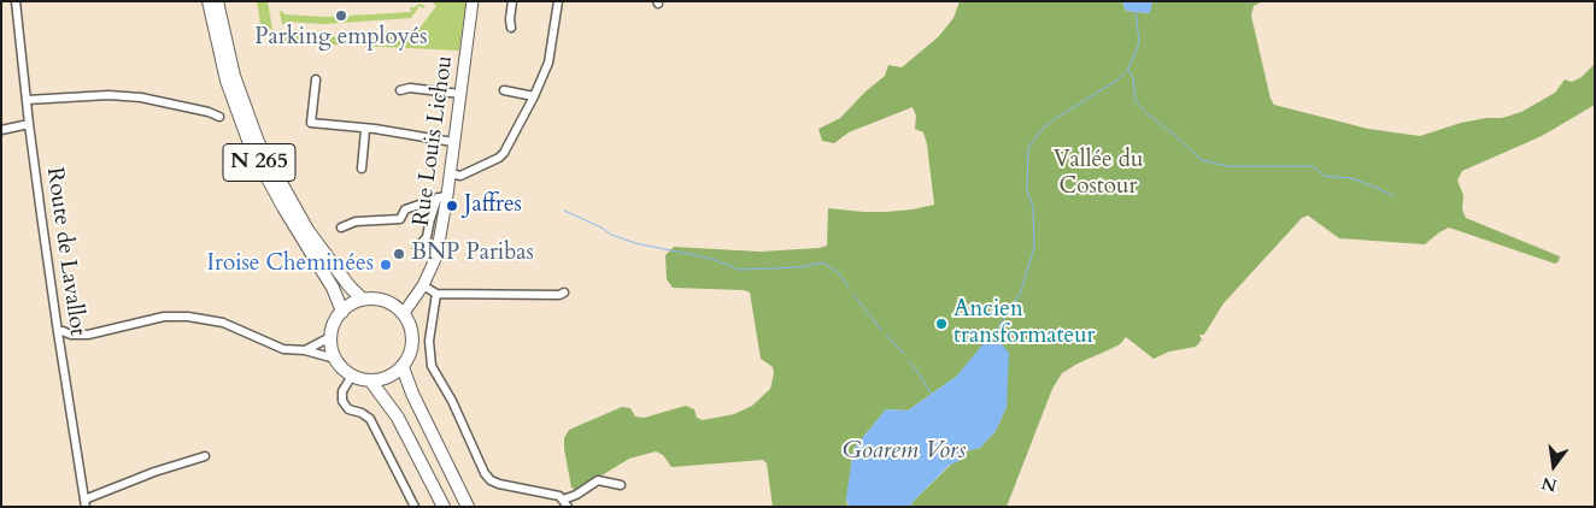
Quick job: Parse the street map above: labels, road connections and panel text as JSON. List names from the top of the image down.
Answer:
{
  "streets": {
    "highway": ["N 265"],
    "main road": ["Rue Louis Lichou"],
    "street": ["Route de Lavallot"]
  },
  "crossings": [
    ["Rue Louis Lichou", "N 265"]
  ],
  "water": ["Goarem Vors"],
  "parks": ["Vallée du Costour"],
  "places": [
    "Parking employés",
    "Jaffres",
    "BNP Paribas",
    "Iroise Cheminées",
    "Ancien transformateur"
  ],
  "north": "bottom"
}
